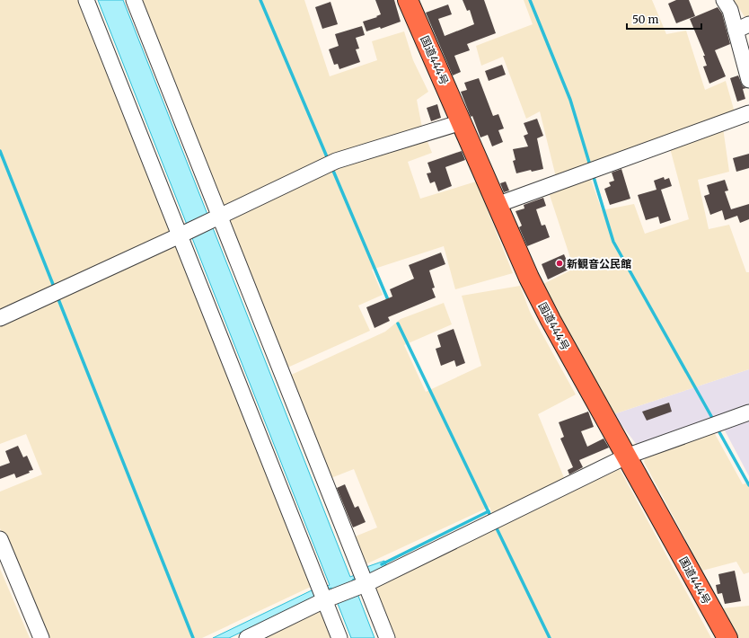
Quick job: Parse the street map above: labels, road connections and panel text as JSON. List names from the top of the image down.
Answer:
{
  "streets": {
    "highway": ["国道444号"]
  },
  "places": ["新観音公民館"],
  "scale_bar": "50 m"
}
